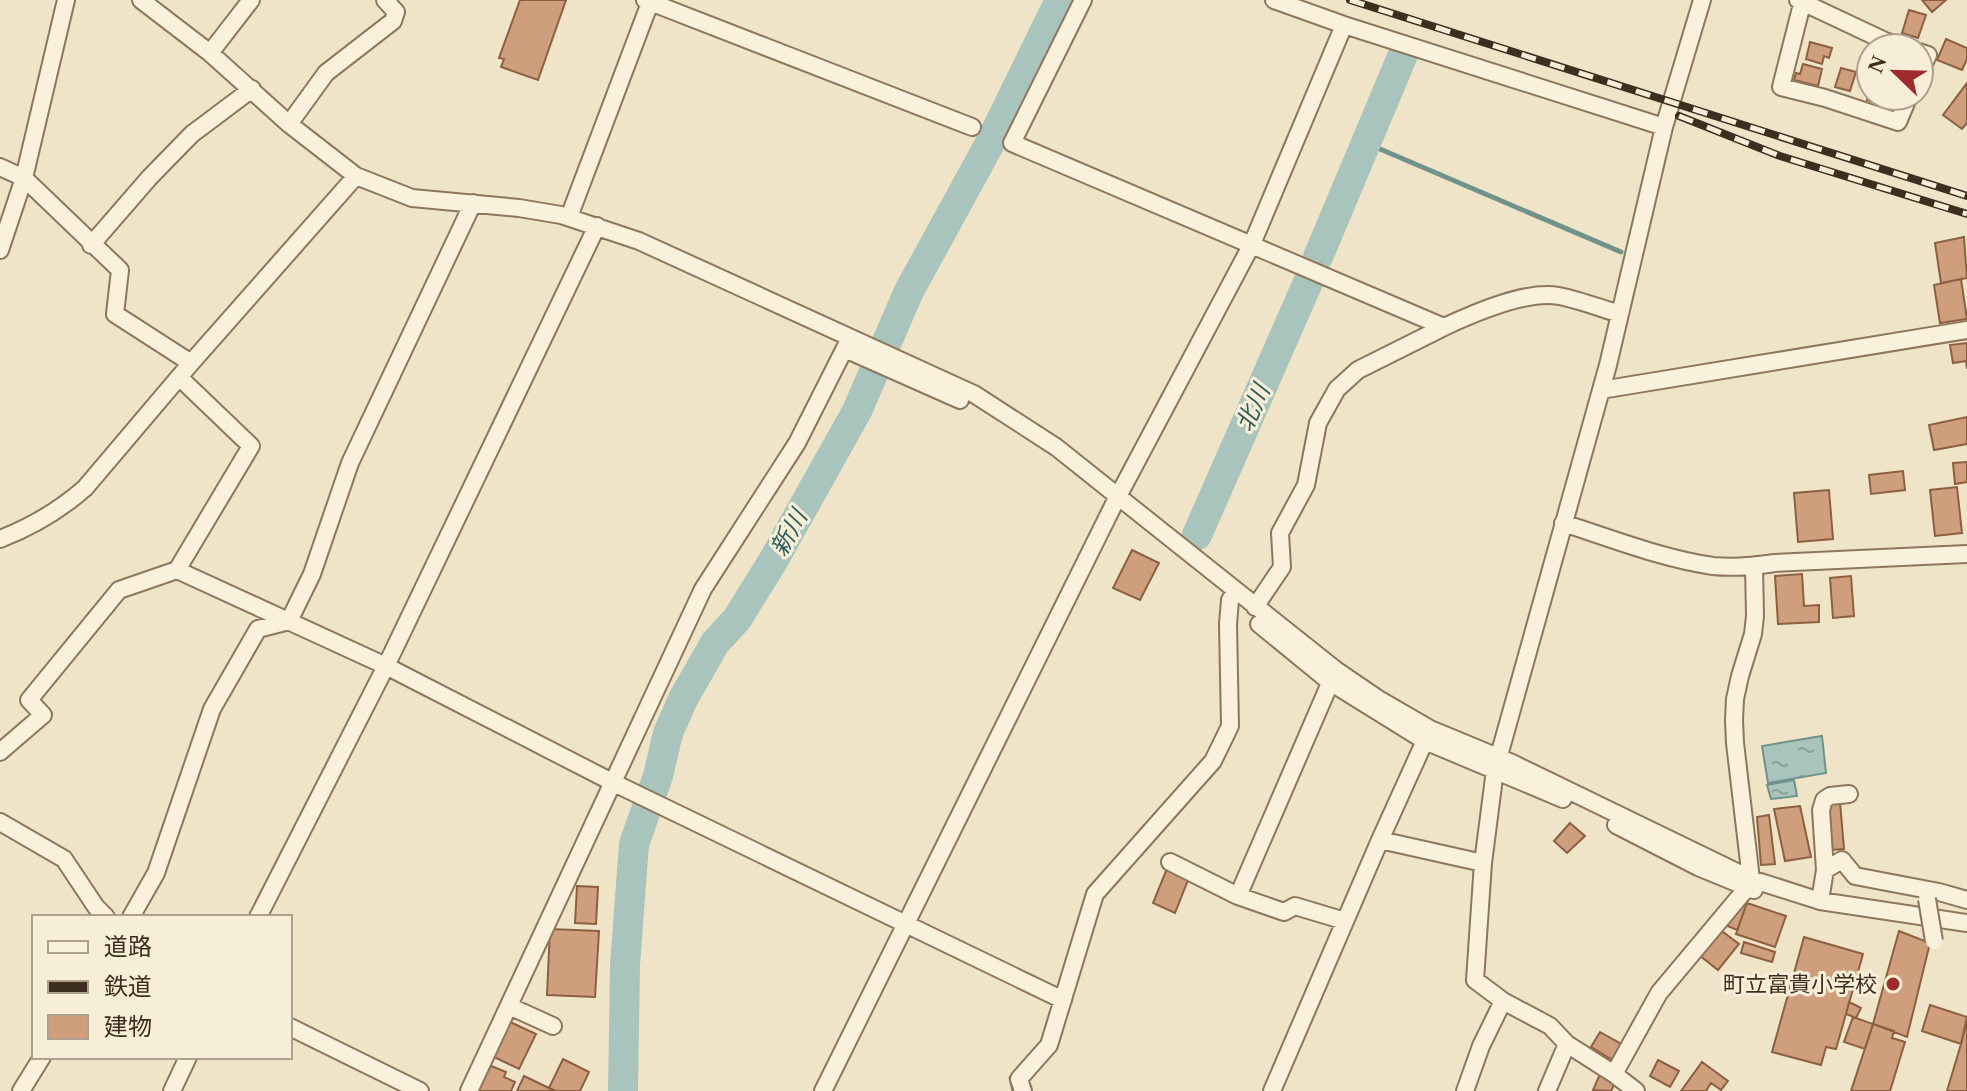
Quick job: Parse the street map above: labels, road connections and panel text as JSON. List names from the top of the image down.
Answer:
{
  "water": ["北川", "新川"],
  "places": ["町立富貴小学校"],
  "legend": ["道路", "鉄道", "建物"],
  "north": "top left"
}
